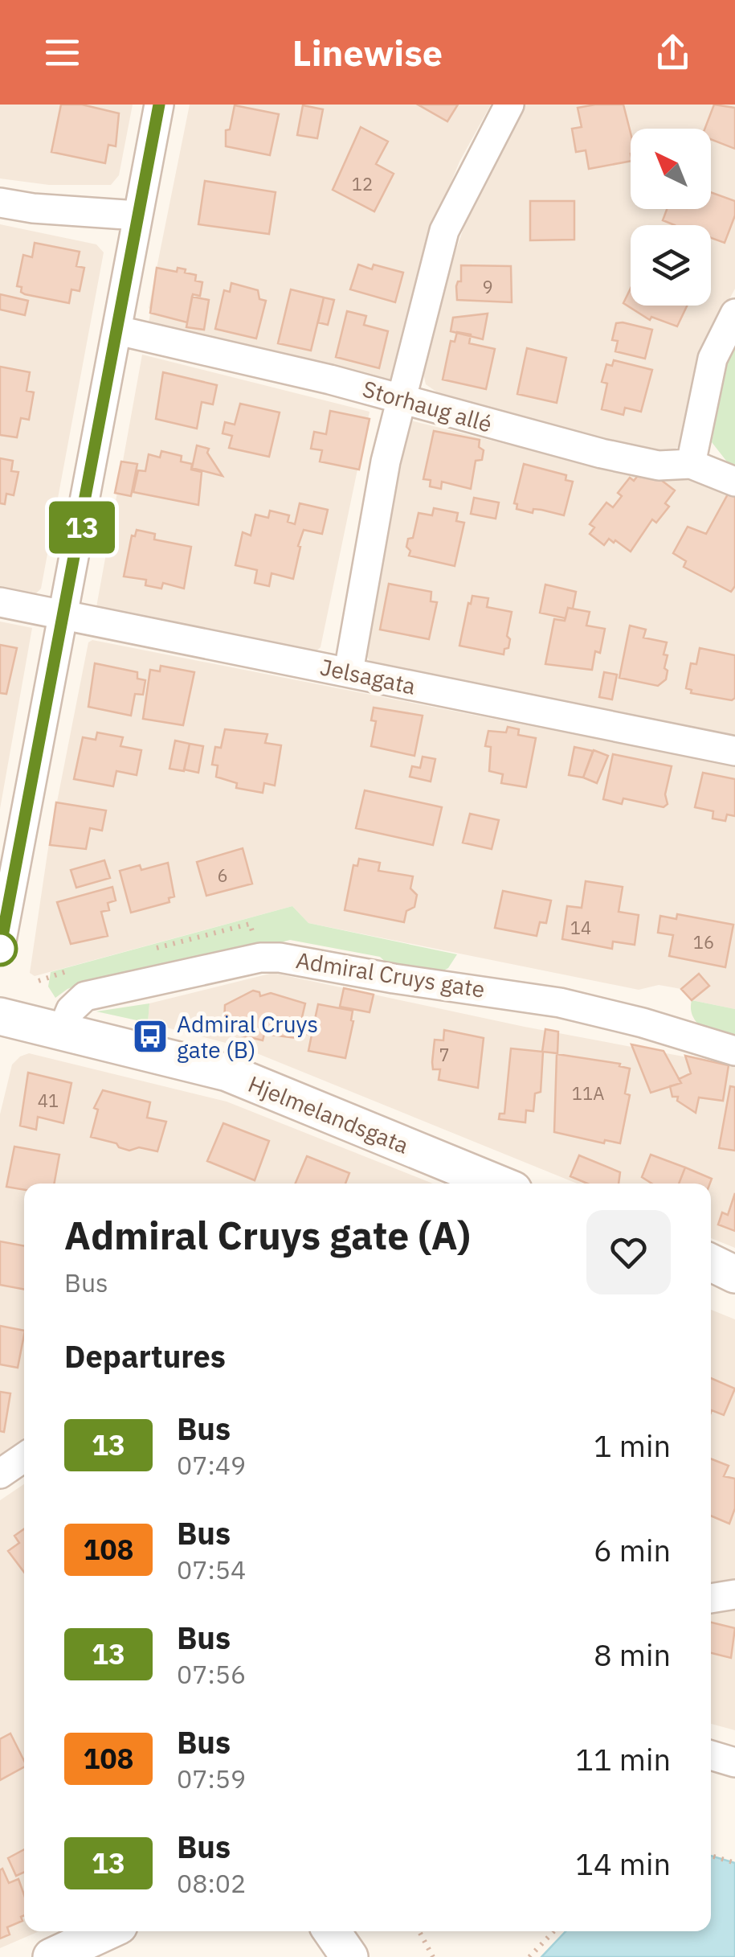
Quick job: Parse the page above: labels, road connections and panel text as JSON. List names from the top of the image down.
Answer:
{
  "streets": {
    "street": [
      "Storhaug allé",
      "Jelsagata",
      "Admiral Cruys gate",
      "Hjelmelandsgata"
    ]
  },
  "crossings": [
    ["Admiral Cruys gate", "Hjelmelandsgata"]
  ],
  "places": {
    "bus stop": ["Admiral Cruys gate (B)"]
  },
  "lines": ["bus line 13"],
  "house_numbers": [
    "12",
    "9",
    "6",
    "14",
    "16",
    "7",
    "11A",
    "41"
  ],
  "north": "top left",
  "page": {
    "header": "Linewise",
    "on_map": "13",
    "heading": [
      ["Admiral Cruys gate (A)", "Bus"],
      "Departures"
    ],
    "list": [
      {
        "mark": "13",
        "name": "Bus",
        "note": "07:49",
        "value": "1 min"
      },
      {
        "mark": "108",
        "name": "Bus",
        "note": "07:54",
        "value": "6 min"
      },
      {
        "mark": "13",
        "name": "Bus",
        "note": "07:56",
        "value": "8 min"
      },
      {
        "mark": "108",
        "name": "Bus",
        "note": "07:59",
        "value": "11 min"
      },
      {
        "mark": "13",
        "name": "Bus",
        "note": "08:02",
        "value": "14 min"
      }
    ]
  }
}
